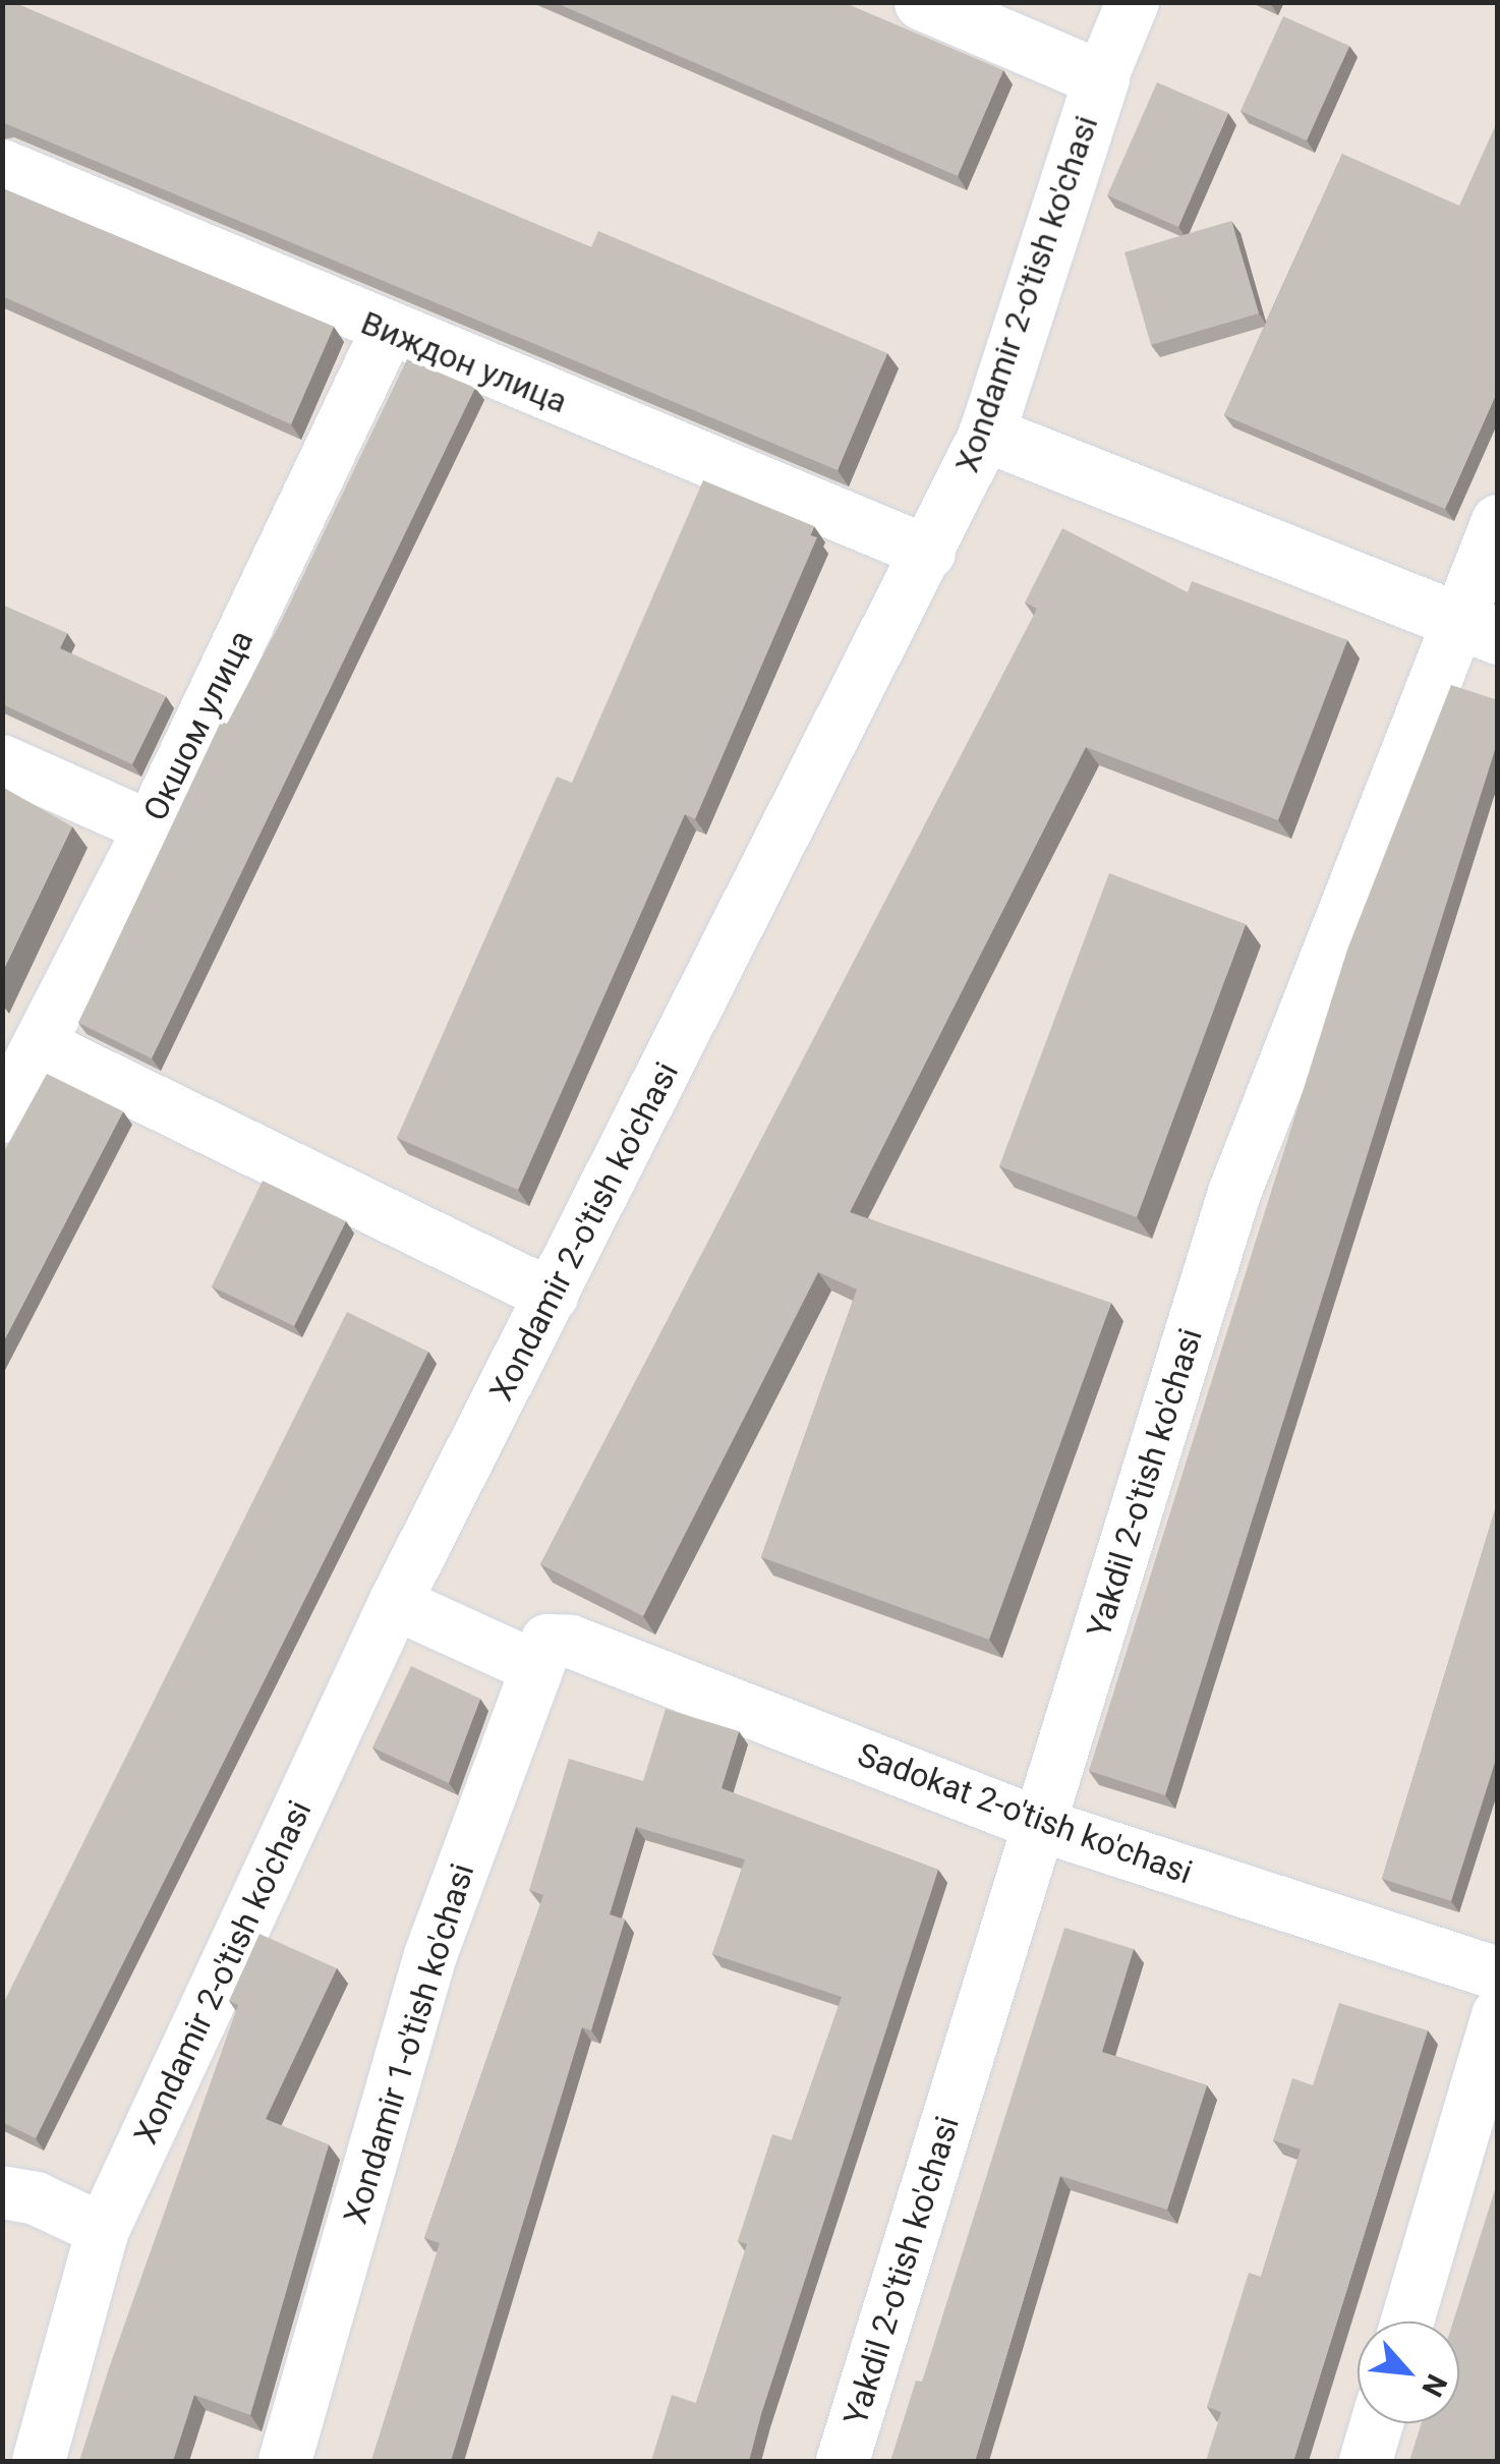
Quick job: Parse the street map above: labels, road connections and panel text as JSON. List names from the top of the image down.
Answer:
{
  "streets": {
    "street": [
      "Xondamir 2-o'tish ko'chasi",
      "Виждон улица",
      "Окшом улица",
      "Yakdil 2-o'tish ko'chasi",
      "Sadokat 2-o'tish ko'chasi",
      "Xondamir 1-o'tish ko'chasi"
    ]
  },
  "crossings": [
    ["Xondamir 2-o'tish ko'chasi", "Виждон улица"],
    ["Xondamir 2-o'tish ko'chasi", "Sadokat 2-o'tish ko'chasi"],
    ["Виждон улица", "Окшом улица"],
    ["Yakdil 2-o'tish ko'chasi", "Sadokat 2-o'tish ko'chasi"],
    ["Sadokat 2-o'tish ko'chasi", "Xondamir 1-o'tish ko'chasi"]
  ],
  "north": "bottom right"
}
